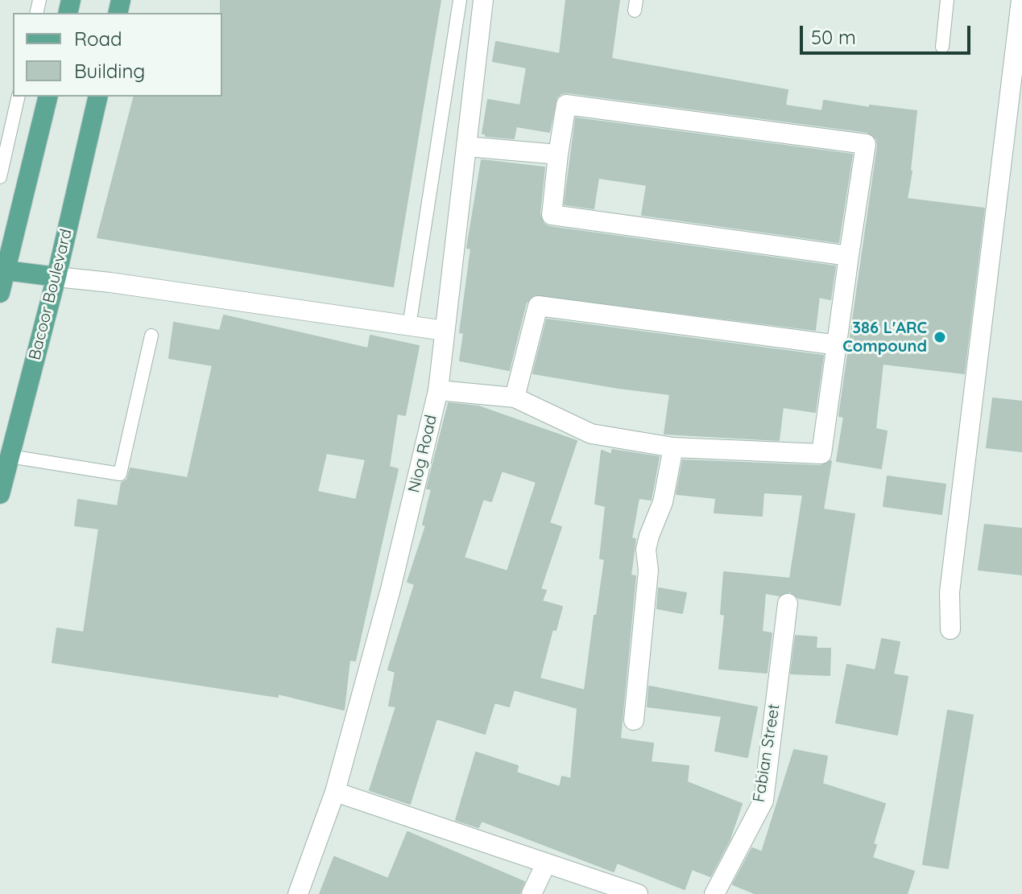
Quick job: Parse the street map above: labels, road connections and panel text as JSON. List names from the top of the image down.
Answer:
{
  "streets": {
    "main road": ["Bacoor Boulevard"],
    "street": ["Niog Road", "Fabian Street"]
  },
  "places": ["386 L'ARC Compound"],
  "legend": ["Road", "Building"],
  "scale_bar": "50 m"
}
